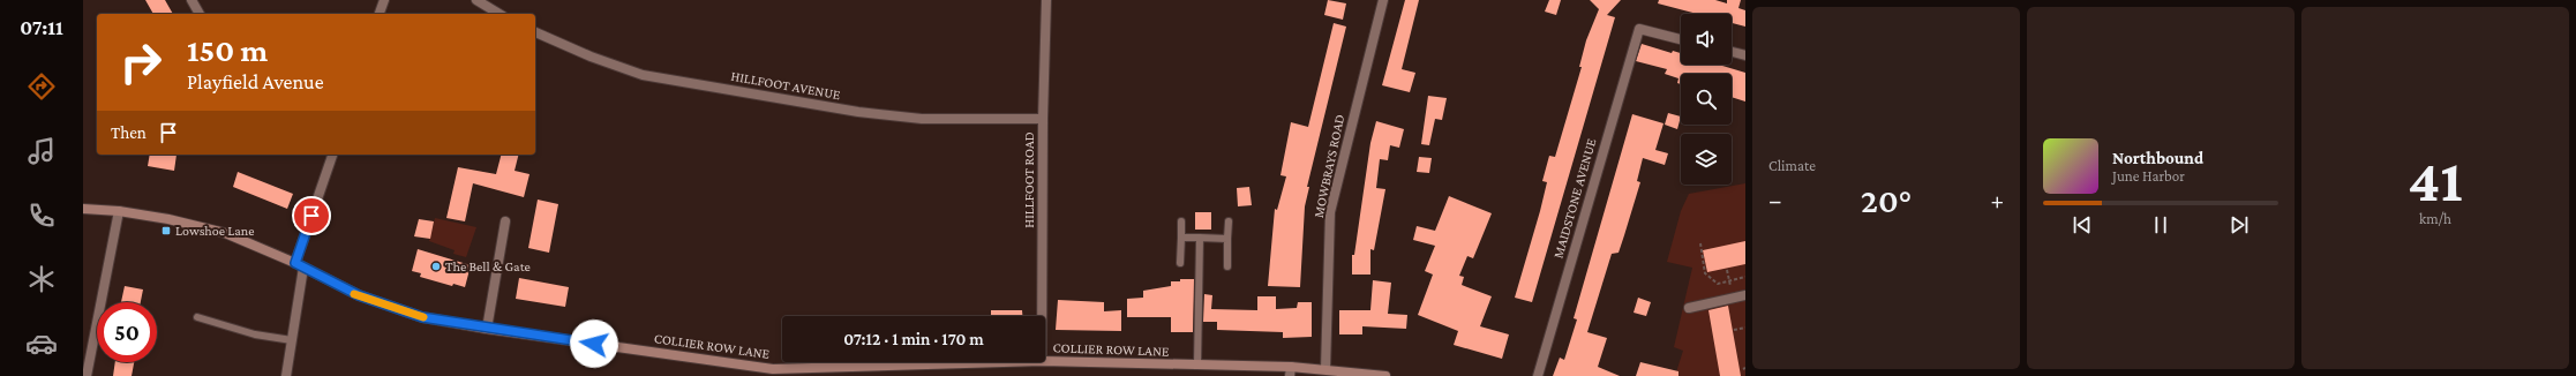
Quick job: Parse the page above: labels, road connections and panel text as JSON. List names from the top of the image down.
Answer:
{
  "streets": {
    "main road": ["COLLIER ROW LANE"],
    "street": [
      "HILLFOOT AVENUE",
      "MOWBRAYS ROAD",
      "HILLFOOT ROAD",
      "MAIDSTONE AVENUE"
    ]
  },
  "crossings": [
    ["HILLFOOT AVENUE", "HILLFOOT ROAD"],
    ["MOWBRAYS ROAD", "COLLIER ROW LANE"]
  ],
  "places": {
    "transit": ["Lowshoe Lane"],
    "other": ["The Bell & Gate"]
  },
  "page": {
    "tabs": "07:11",
    "tile": [
      "Climate",
      ["41", "km/h"]
    ],
    "turn": ["150 m", "Playfield Avenue"],
    "then": "Then",
    "song": ["Northbound", "June Harbor"],
    "heat": ["−", "20°", "+"],
    "limit": "50",
    "trip": "07:12 · 1 min · 170 m"
  }
}
